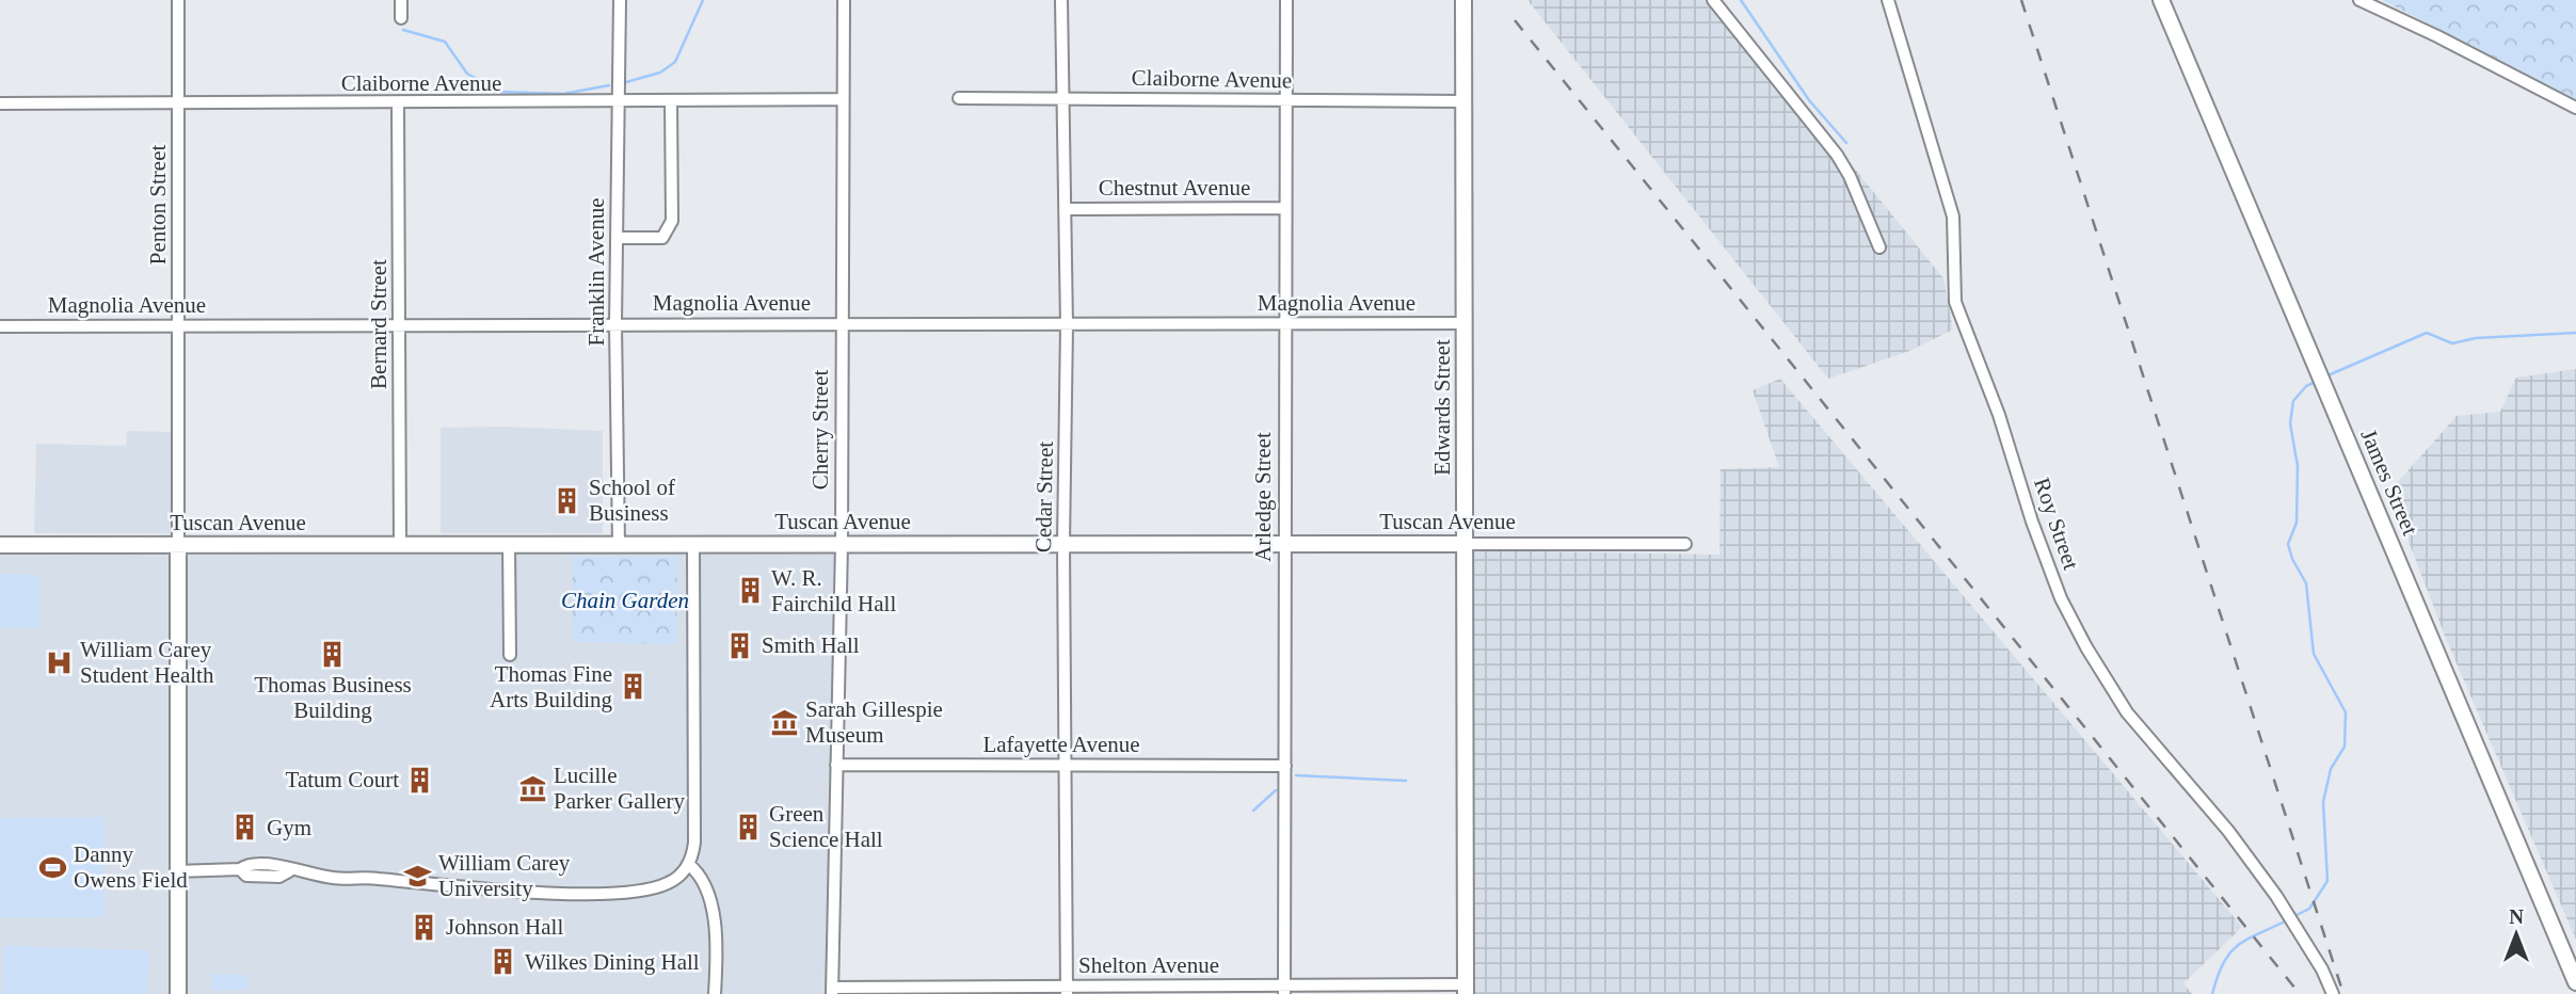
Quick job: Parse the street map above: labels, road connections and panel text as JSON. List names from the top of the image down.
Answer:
{
  "streets": {
    "main road": ["Edwards Street", "James Street", "Tuscan Avenue"],
    "street": [
      "Claiborne Avenue",
      "Chestnut Avenue",
      "Penton Street",
      "Franklin Avenue",
      "Magnolia Avenue",
      "Bernard Street",
      "Cherry Street",
      "Cedar Street",
      "Arledge Street",
      "Roy Street",
      "Lafayette Avenue",
      "Shelton Avenue"
    ]
  },
  "crossings": [
    ["Claiborne Avenue", "Penton Street"],
    ["Claiborne Avenue", "Franklin Avenue"],
    ["Claiborne Avenue", "Bernard Street"],
    ["Claiborne Avenue", "Edwards Street"],
    ["Claiborne Avenue", "Cherry Street"],
    ["Claiborne Avenue", "Cedar Street"],
    ["Claiborne Avenue", "Arledge Street"],
    ["Chestnut Avenue", "Cedar Street"],
    ["Chestnut Avenue", "Arledge Street"],
    ["Penton Street", "Magnolia Avenue"],
    ["Penton Street", "Tuscan Avenue"],
    ["Franklin Avenue", "Magnolia Avenue"],
    ["Franklin Avenue", "Tuscan Avenue"],
    ["Magnolia Avenue", "Bernard Street"],
    ["Magnolia Avenue", "Edwards Street"],
    ["Magnolia Avenue", "Cherry Street"],
    ["Magnolia Avenue", "Cedar Street"],
    ["Magnolia Avenue", "Arledge Street"],
    ["Bernard Street", "Tuscan Avenue"],
    ["Edwards Street", "Tuscan Avenue"],
    ["Edwards Street", "Shelton Avenue"],
    ["Cherry Street", "Tuscan Avenue"],
    ["Cherry Street", "Lafayette Avenue"],
    ["Cherry Street", "Shelton Avenue"],
    ["Cedar Street", "Tuscan Avenue"],
    ["Cedar Street", "Lafayette Avenue"],
    ["Cedar Street", "Shelton Avenue"],
    ["Arledge Street", "Tuscan Avenue"],
    ["Arledge Street", "Lafayette Avenue"],
    ["Arledge Street", "Shelton Avenue"]
  ],
  "parks": ["Chain Garden"],
  "places": {
    "building": [
      "School of Business",
      "W. R. Fairchild Hall",
      "Smith Hall",
      "Thomas Business Building",
      "Thomas Fine Arts Building",
      "Tatum Court",
      "Green Science Hall",
      "Gym",
      "Johnson Hall",
      "Wilkes Dining Hall"
    ],
    "hospital": ["William Carey Student Health"],
    "museum": ["Sarah Gillespie Museum", "Lucille Parker Gallery"],
    "sports": ["Danny Owens Field"],
    "school or university": ["William Carey University"]
  },
  "north": "top"
}
